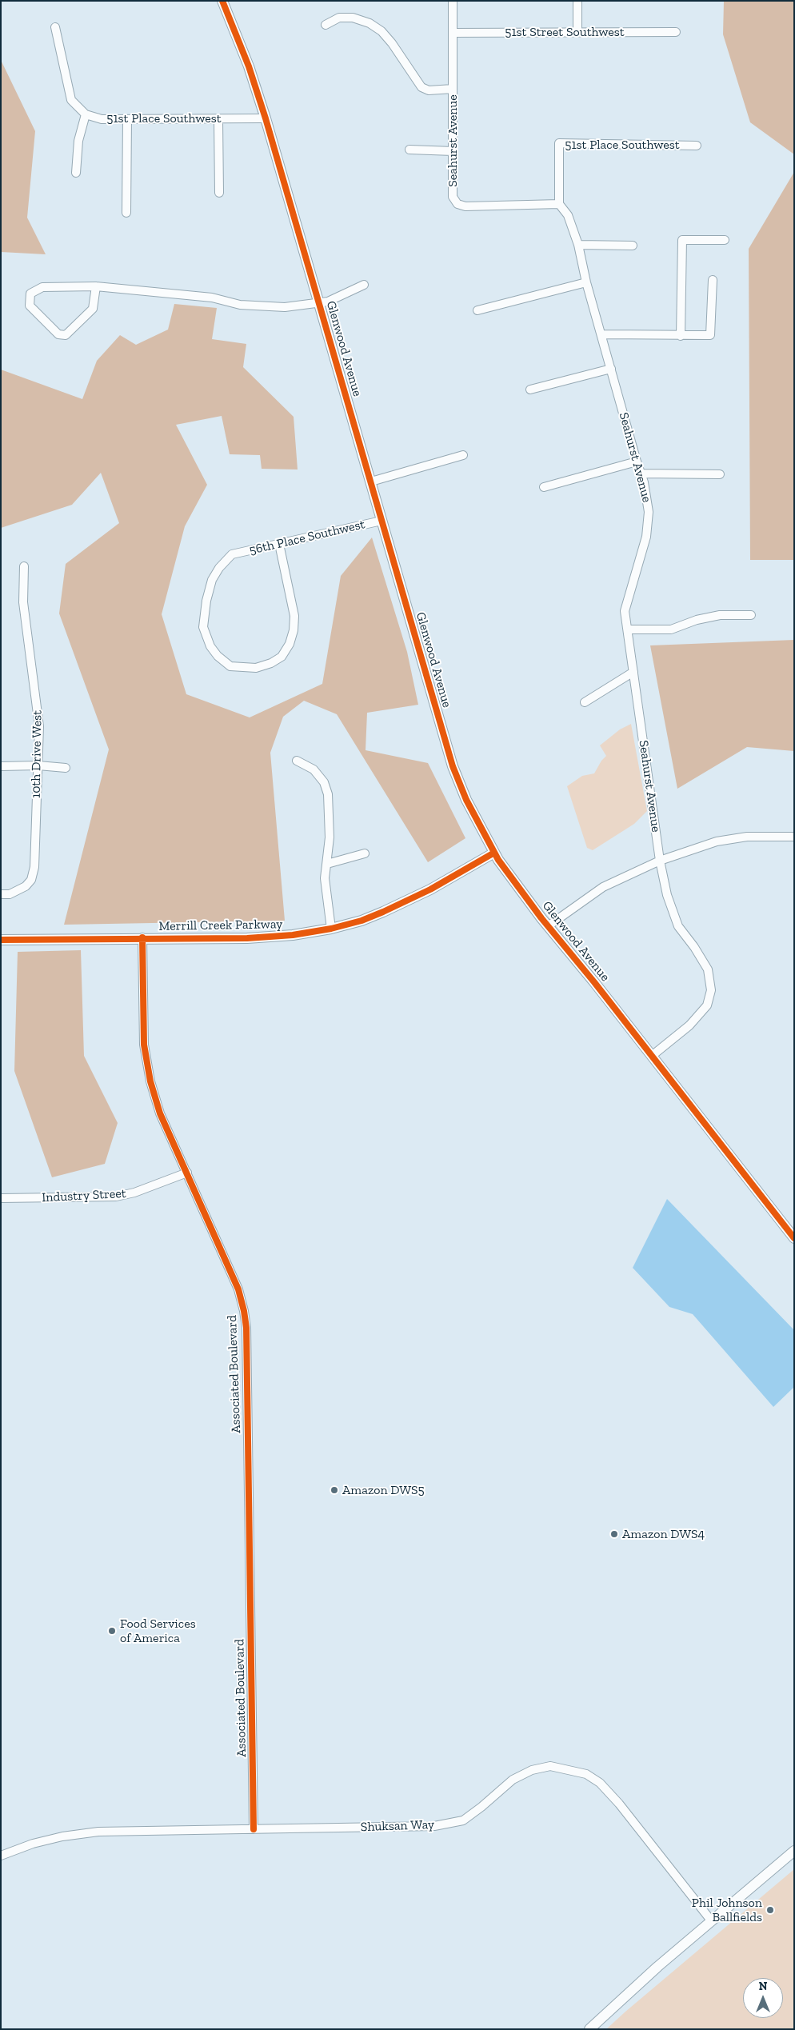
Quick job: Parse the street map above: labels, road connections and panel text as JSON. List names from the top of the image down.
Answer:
{
  "streets": {
    "street": [
      "51st Street Southwest",
      "51st Place Southwest",
      "Seahurst Avenue",
      "Glenwood Avenue",
      "56th Place Southwest",
      "10th Drive West",
      "Merrill Creek Parkway",
      "Industry Street",
      "Associated Boulevard",
      "Shuksan Way"
    ]
  },
  "crossings": [
    ["51st Street Southwest", "Seahurst Avenue"],
    ["51st Place Southwest", "Seahurst Avenue"],
    ["51st Place Southwest", "Glenwood Avenue"],
    ["Seahurst Avenue", "Glenwood Avenue"],
    ["Glenwood Avenue", "56th Place Southwest"],
    ["Glenwood Avenue", "Merrill Creek Parkway"],
    ["Merrill Creek Parkway", "Associated Boulevard"],
    ["Industry Street", "Associated Boulevard"],
    ["Associated Boulevard", "Shuksan Way"]
  ],
  "places": [
    "Amazon DWS5",
    "Amazon DWS4",
    "Food Services of America",
    "Phil Johnson Ballfields"
  ],
  "north": "top"
}
